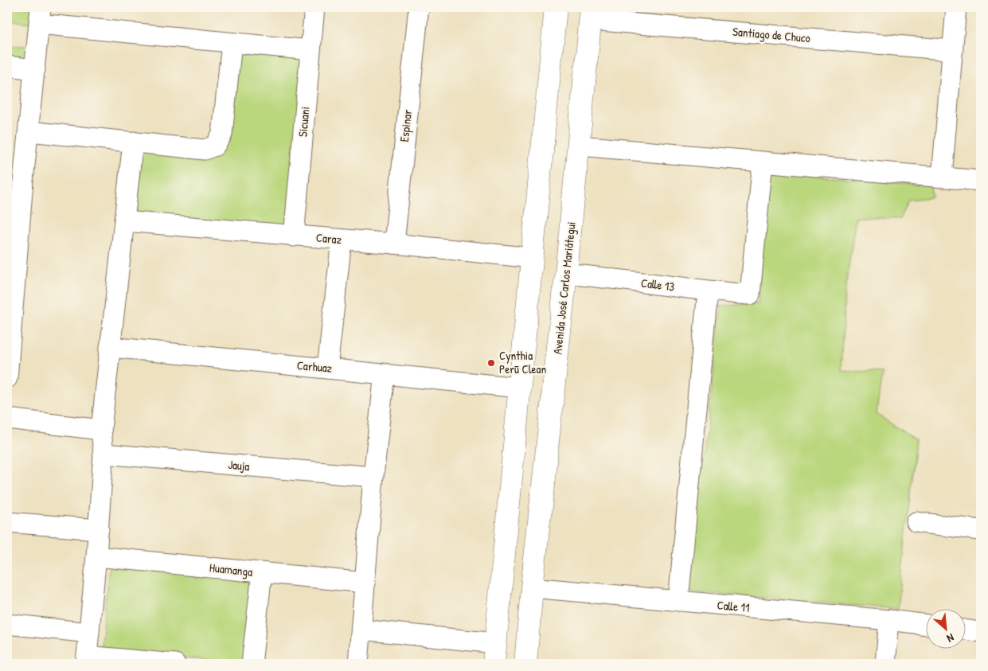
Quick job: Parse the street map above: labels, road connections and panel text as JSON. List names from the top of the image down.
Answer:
{
  "streets": {
    "main road": ["Avenida José Carlos Mariátegui"],
    "street": [
      "Santiago de Chuco",
      "Sicuani",
      "Espinar",
      "Caraz",
      "Calle 13",
      "Carhuaz",
      "Jauja",
      "Huamanga",
      "Calle 11"
    ]
  },
  "crossings": [
    ["Santiago de Chuco", "Avenida José Carlos Mariátegui"],
    ["Sicuani", "Caraz"],
    ["Espinar", "Caraz"],
    ["Calle 13", "Avenida José Carlos Mariátegui"],
    ["Avenida José Carlos Mariátegui", "Calle 11"]
  ],
  "places": ["Cynthia Perū Clean"],
  "north": "bottom right"
}
